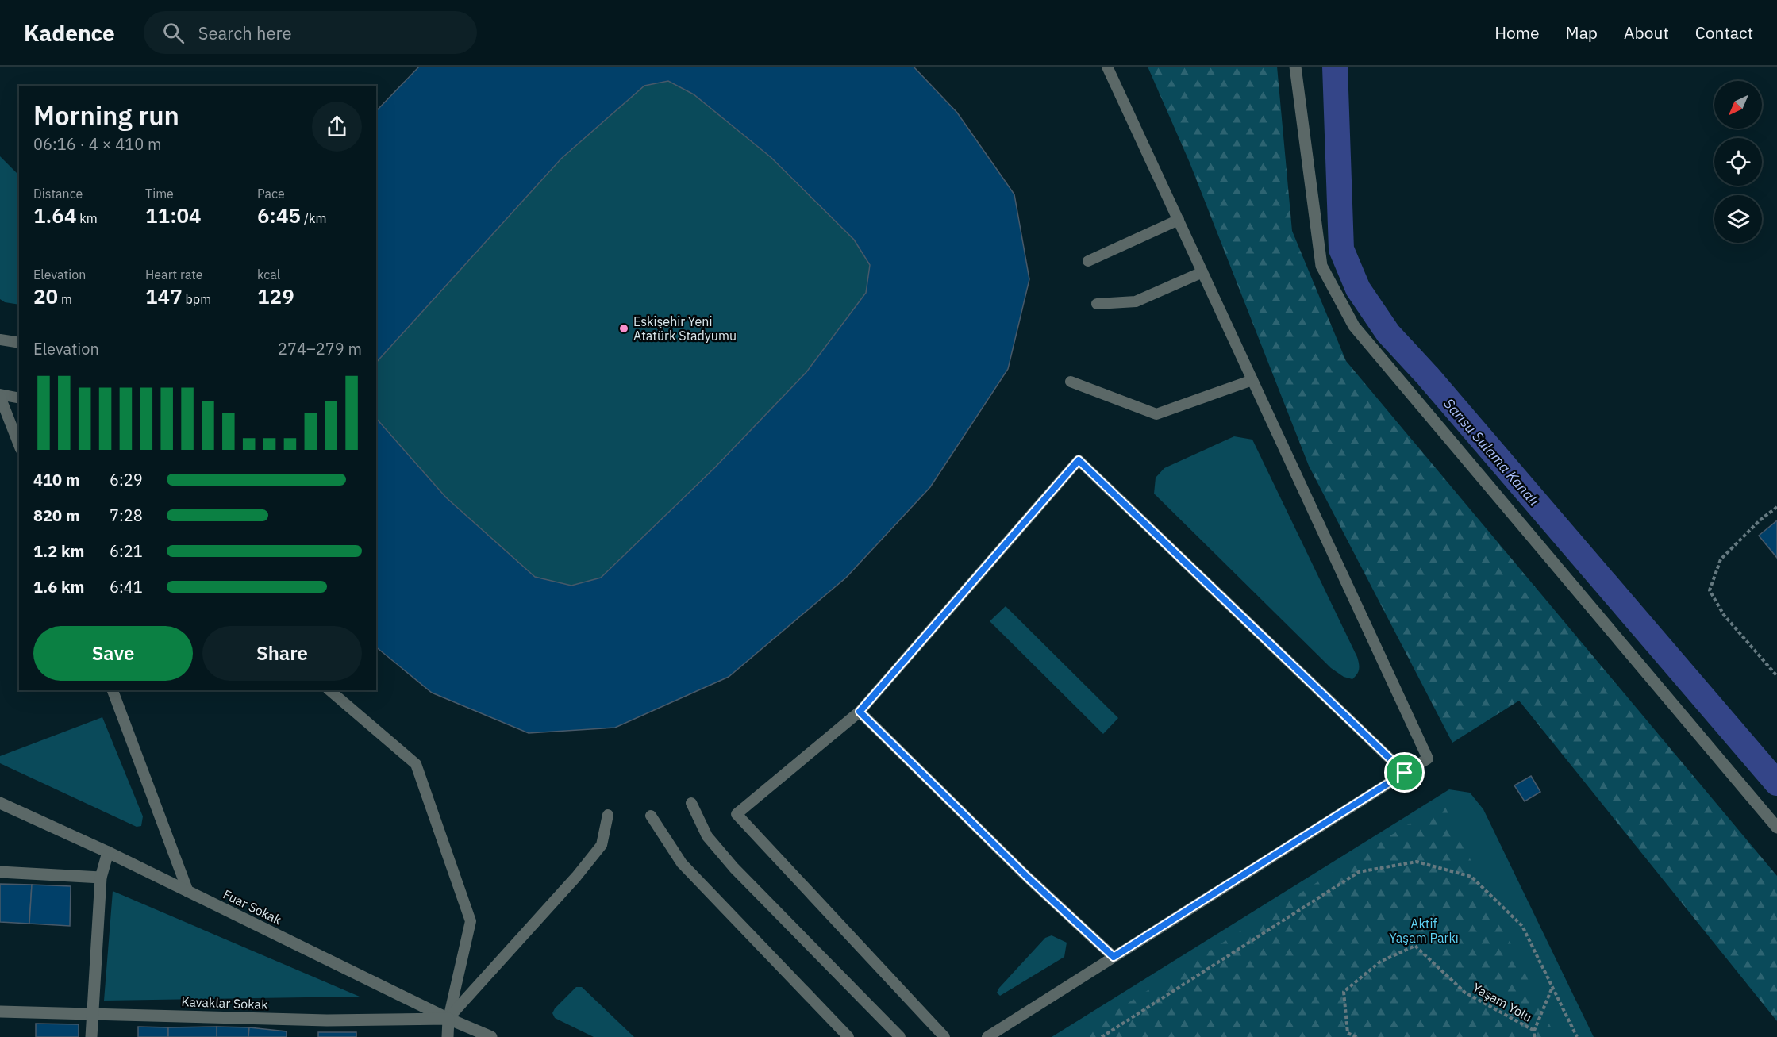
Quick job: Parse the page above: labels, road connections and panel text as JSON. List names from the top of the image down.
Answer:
{
  "streets": {
    "street": ["Fuar Sokak", "Kavaklar Sokak"],
    "path": ["Yaşam Yolu"]
  },
  "crossings": [
    ["Fuar Sokak", "Kavaklar Sokak"]
  ],
  "water": ["Sarısu Sulama Kanalı"],
  "parks": ["Aktif Yaşam Parkı"],
  "places": ["Eskişehir Yeni Atatürk Stadyumu"],
  "north": "bottom left",
  "page": {
    "header": "Kadence",
    "search": "Search here",
    "nav": [
      "Home",
      "Map",
      "About",
      "Contact"
    ],
    "heading": ["Morning run", "06:16 · 4 × 410 m"],
    "stats": [
      ["Distance", "1.64 km"],
      ["Time", "11:04"],
      ["Pace", "6:45 /km"],
      ["Elevation", "20 m"],
      ["Heart rate", "147 bpm"],
      ["kcal", "129"]
    ],
    "chart": ["Elevation", "274–279 m"],
    "list": [
      {
        "name": "410 m",
        "note": "6:29"
      },
      {
        "name": "820 m",
        "note": "7:28"
      },
      {
        "name": "1.2 km",
        "note": "6:21"
      },
      {
        "name": "1.6 km",
        "note": "6:41"
      }
    ],
    "buttons": ["Save", "Share"]
  }
}
